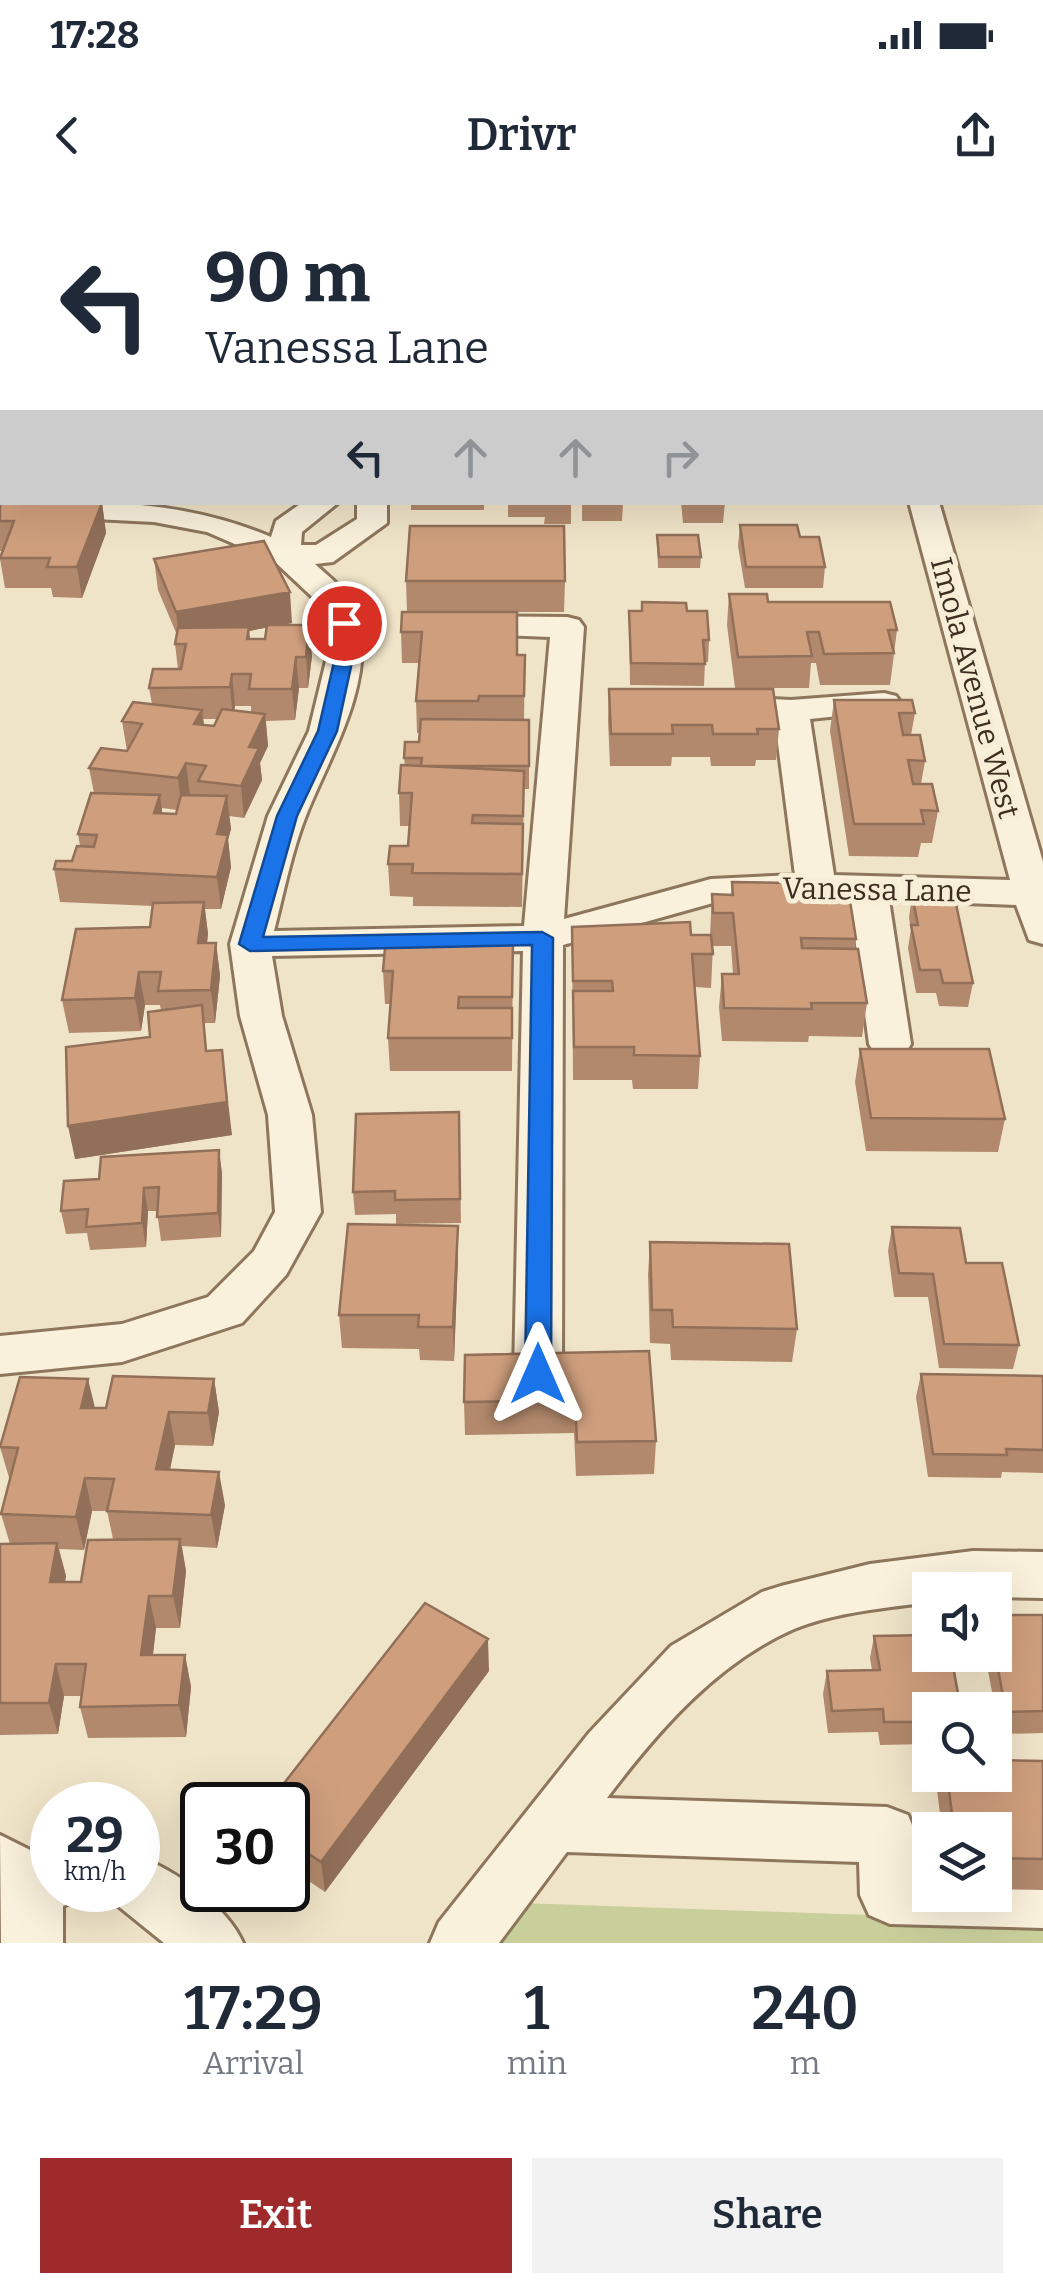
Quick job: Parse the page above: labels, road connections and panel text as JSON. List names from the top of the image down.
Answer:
{
  "streets": {
    "street": ["Imola Avenue West", "Vanessa Lane"]
  },
  "crossings": [
    ["Imola Avenue West", "Vanessa Lane"]
  ],
  "page": {
    "status": "17:28",
    "header": "Drivr",
    "turn": ["90 m", "Vanessa Lane"],
    "speed": "29 km/h",
    "limit": "30",
    "eta": [
      "17:29",
      "Arrival",
      "1",
      "min",
      "240",
      "m"
    ],
    "buttons": ["Exit", "Share"]
  }
}
